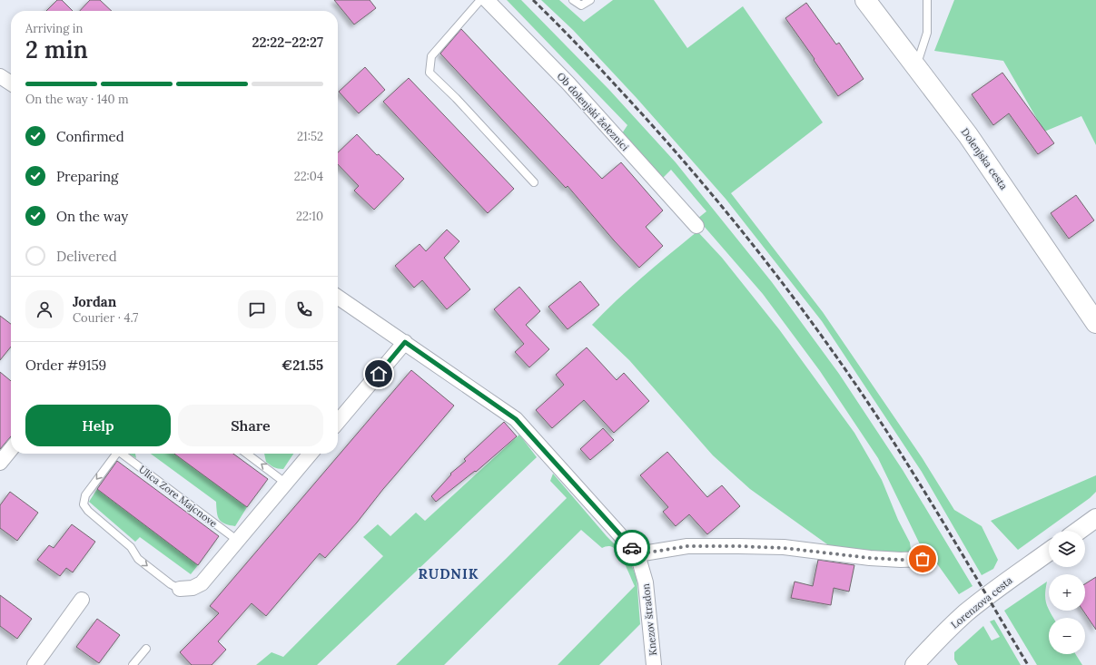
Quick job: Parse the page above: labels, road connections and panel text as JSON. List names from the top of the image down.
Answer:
{
  "streets": {
    "main road": ["Dolenjska cesta"],
    "street": [
      "Ob dolenjski železnici",
      "Ulica Zore Majcnove",
      "Lorenzova cesta",
      "Knezov štradon"
    ]
  },
  "districts": ["RUDNIK"],
  "page": {
    "heading": ["2 min", "Arriving in", "22:22–22:27"],
    "panel": [
      "Jordan",
      "Courier · 4.7",
      "Order #9159",
      "€21.55"
    ],
    "bar": "On the way · 140 m",
    "list": [
      ["Confirmed", "21:52"],
      ["Preparing", "22:04"],
      ["On the way", "22:10"],
      "Delivered"
    ],
    "buttons": ["Help", "Share"],
    "map_buttons": ["+", "−"]
  }
}
